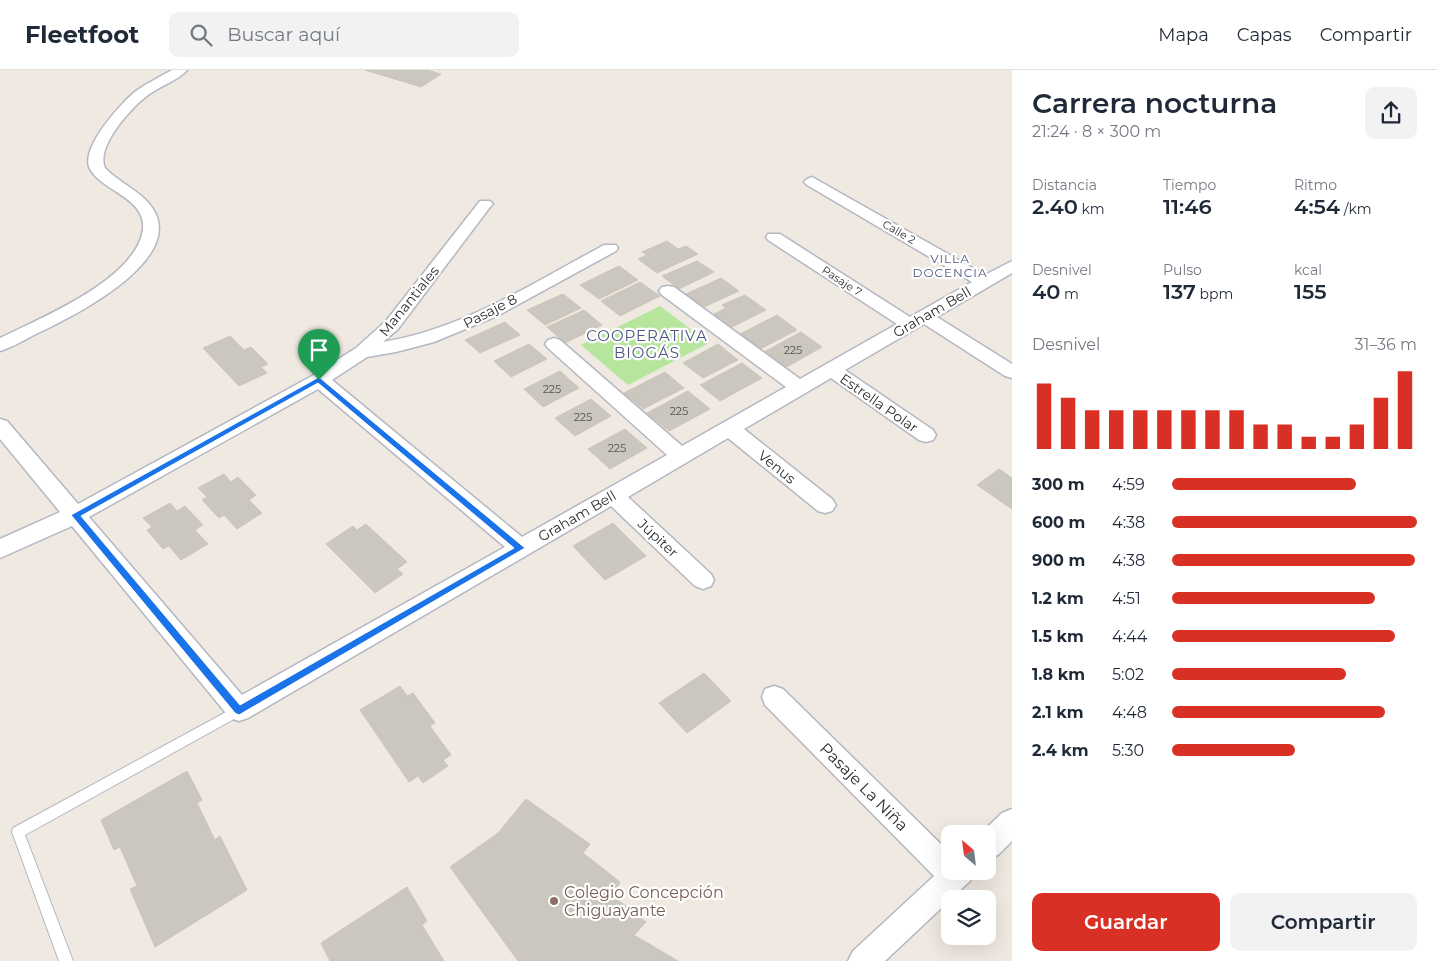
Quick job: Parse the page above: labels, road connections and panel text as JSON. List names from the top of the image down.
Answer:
{
  "streets": {
    "street": [
      "Calle 2",
      "Pasaje 7",
      "Manantiales",
      "Pasaje 8",
      "Graham Bell",
      "Estrella Polar",
      "Venus",
      "Júpiter",
      "Pasaje La Niña"
    ]
  },
  "crossings": [
    ["Calle 2", "Graham Bell"],
    ["Pasaje 7", "Graham Bell"],
    ["Manantiales", "Pasaje 8"],
    ["Graham Bell", "Estrella Polar"],
    ["Graham Bell", "Venus"],
    ["Graham Bell", "Júpiter"]
  ],
  "districts": ["VILLA DOCENCIA", "COOPERATIVA BIOGÁS"],
  "places": ["Colegio Concepción Chiguayante"],
  "house_numbers": [
    "225",
    "225",
    "225",
    "225",
    "225"
  ],
  "north": "top left",
  "page": {
    "header": "Fleetfoot",
    "search": "Buscar aquí",
    "nav": ["Mapa", "Capas", "Compartir"],
    "heading": ["Carrera nocturna", "21:24 · 8 × 300 m"],
    "stats": [
      ["Distancia", "2.40 km"],
      ["Tiempo", "11:46"],
      ["Ritmo", "4:54 /km"],
      ["Desnivel", "40 m"],
      ["Pulso", "137 bpm"],
      ["kcal", "155"]
    ],
    "chart": ["Desnivel", "31–36 m"],
    "list": [
      {
        "name": "300 m",
        "note": "4:59"
      },
      {
        "name": "600 m",
        "note": "4:38"
      },
      {
        "name": "900 m",
        "note": "4:38"
      },
      {
        "name": "1.2 km",
        "note": "4:51"
      },
      {
        "name": "1.5 km",
        "note": "4:44"
      },
      {
        "name": "1.8 km",
        "note": "5:02"
      },
      {
        "name": "2.1 km",
        "note": "4:48"
      },
      {
        "name": "2.4 km",
        "note": "5:30"
      }
    ],
    "buttons": ["Guardar", "Compartir"]
  }
}
